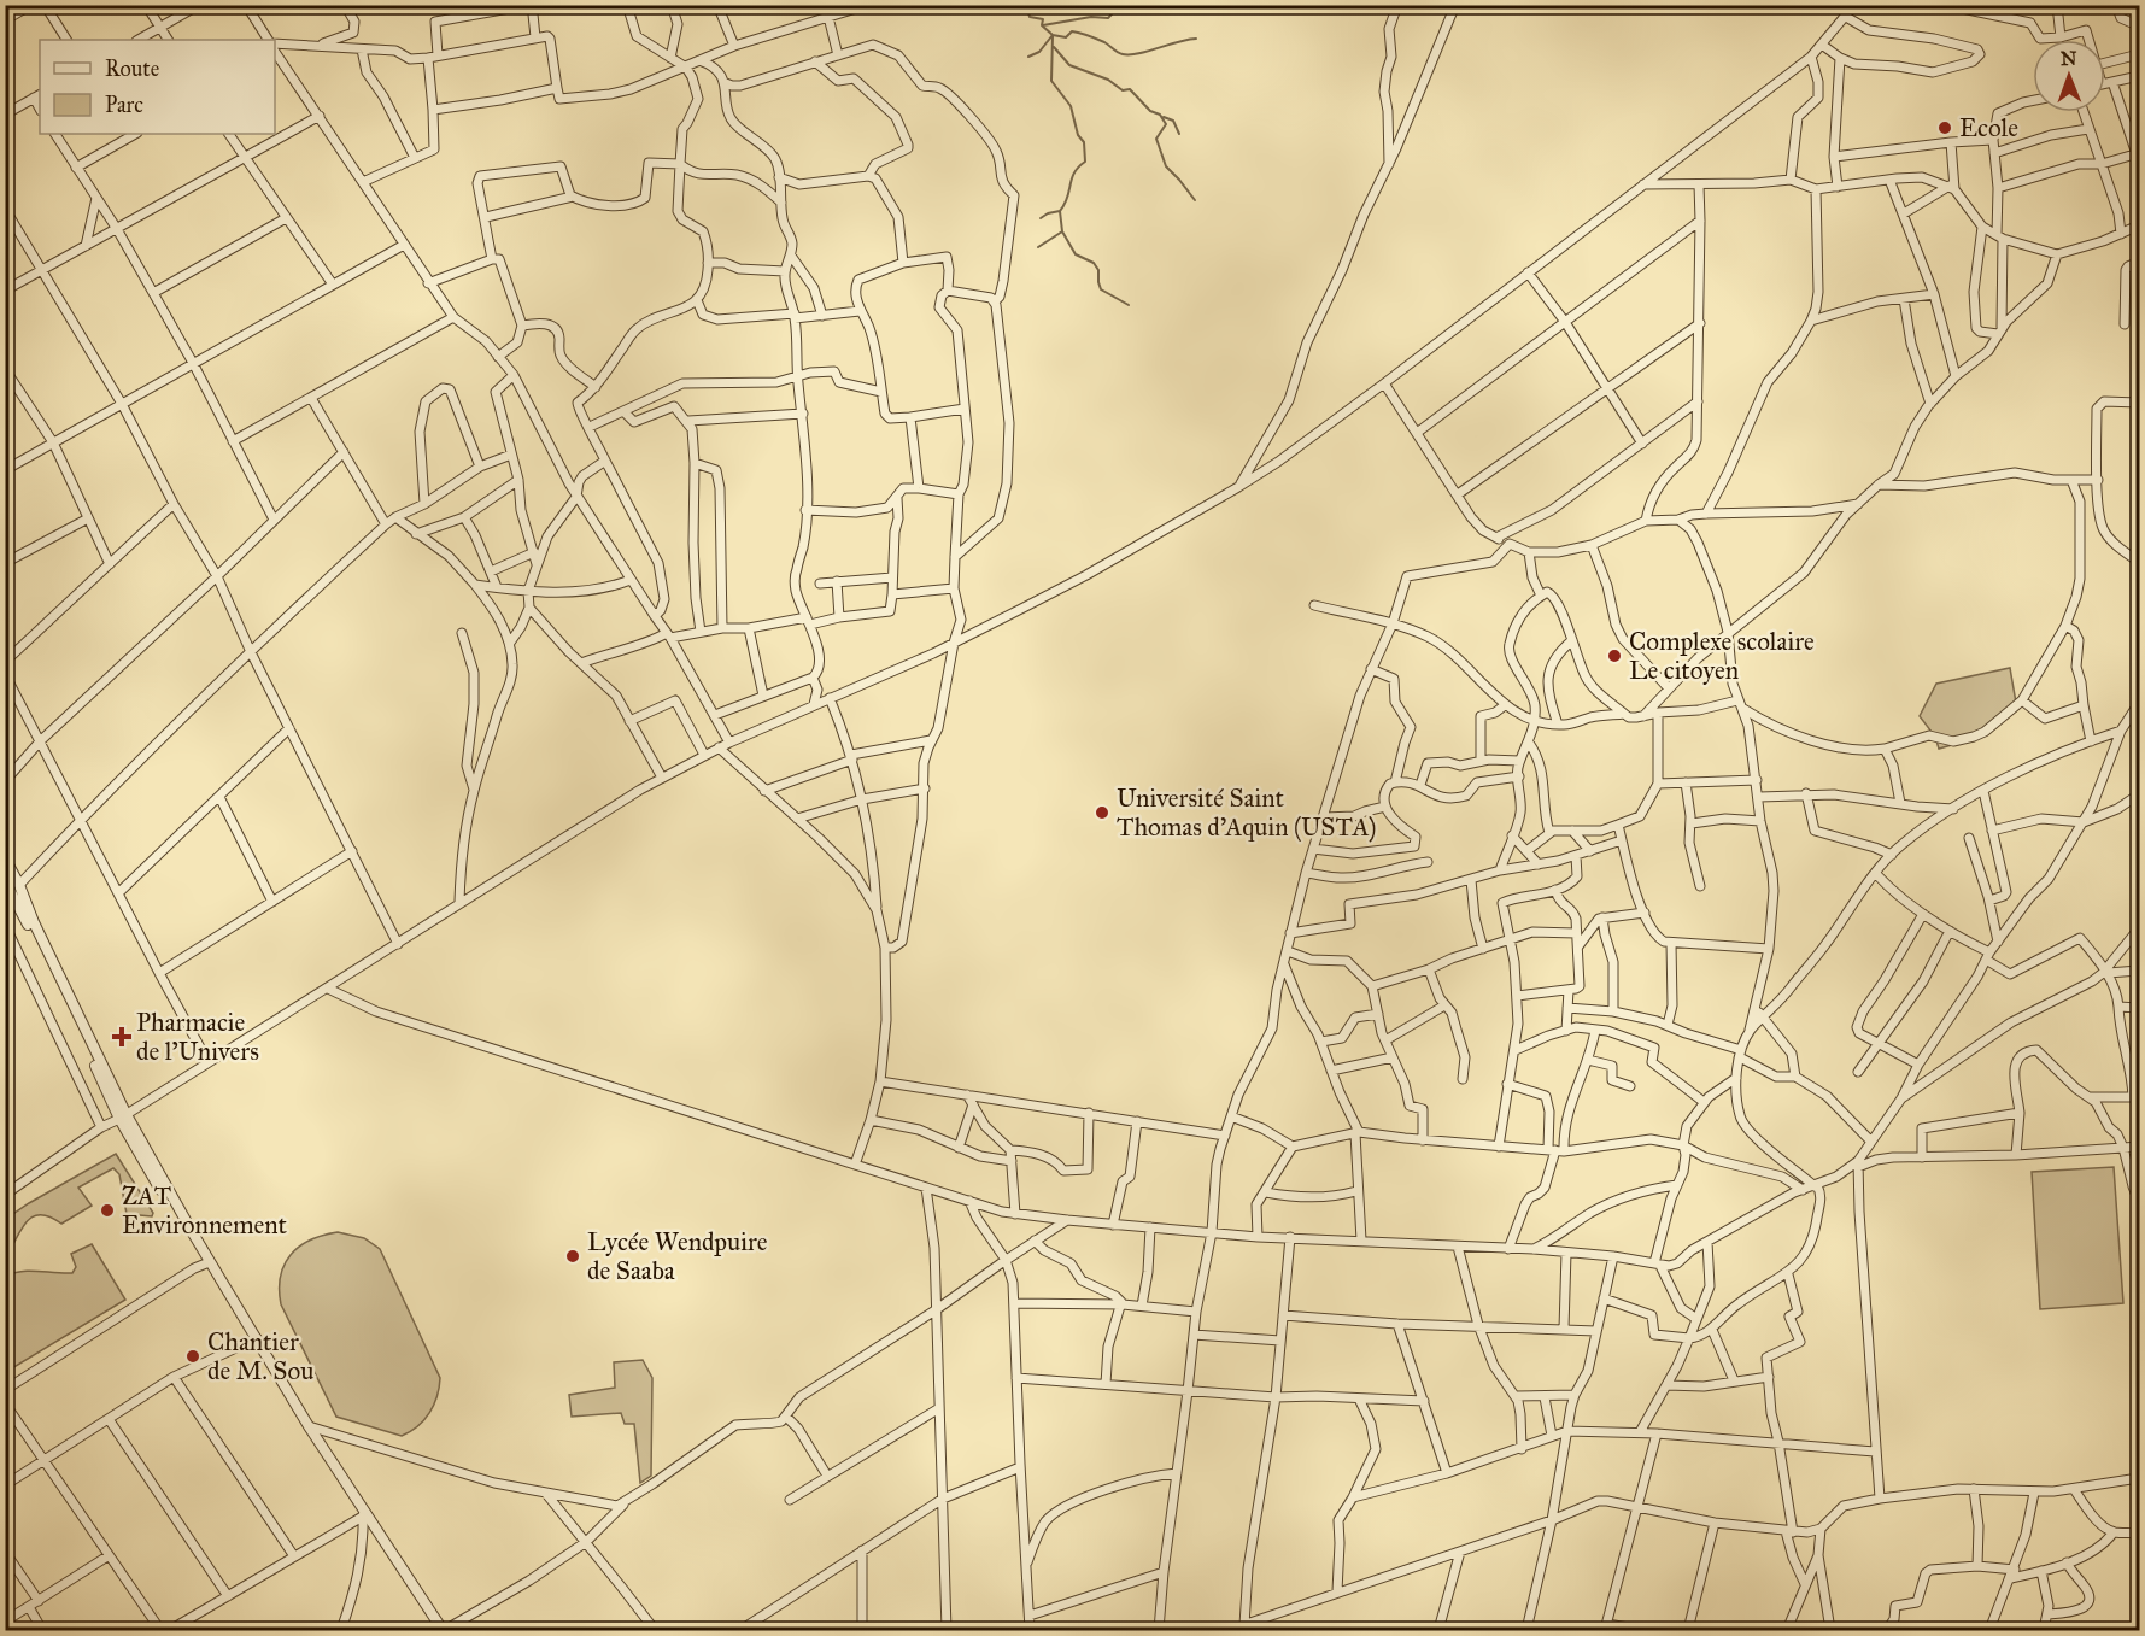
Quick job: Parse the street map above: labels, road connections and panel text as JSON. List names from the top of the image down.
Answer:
{
  "places": {
    "other": [
      "Ecole",
      "Complexe scolaire Le citoyen",
      "Université Saint Thomas d’Aquin (USTA)",
      "ZAT Environnement",
      "Lycée Wendpuire de Saaba",
      "Chantier de M. Sou"
    ],
    "health": ["Pharmacie de l'Univers"]
  },
  "legend": ["Route", "Parc"],
  "north": "top"
}
